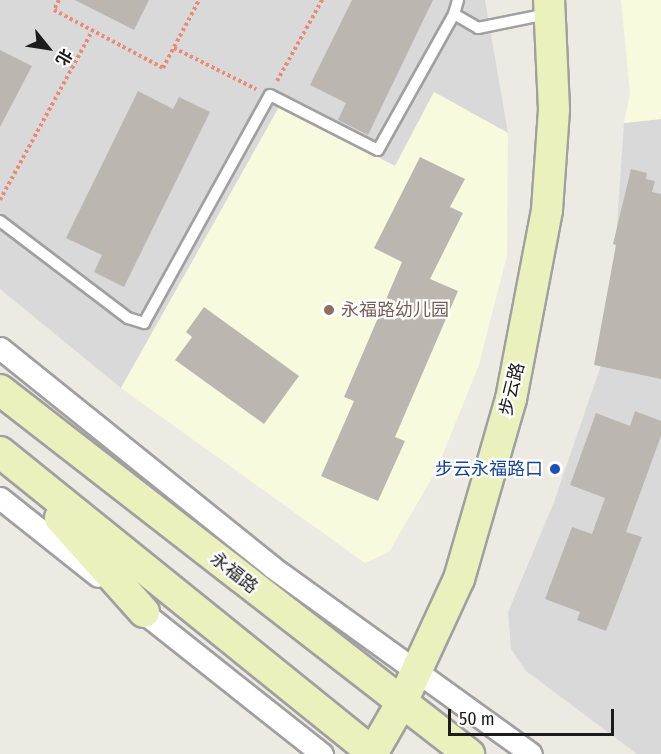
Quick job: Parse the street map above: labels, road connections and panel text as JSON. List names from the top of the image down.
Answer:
{
  "streets": {
    "main road": ["步云路", "永福路"]
  },
  "crossings": [
    ["步云路", "永福路"]
  ],
  "places": ["永福路幼儿园", "步云永福路口"],
  "scale_bar": "50 m",
  "north": "bottom right"
}
